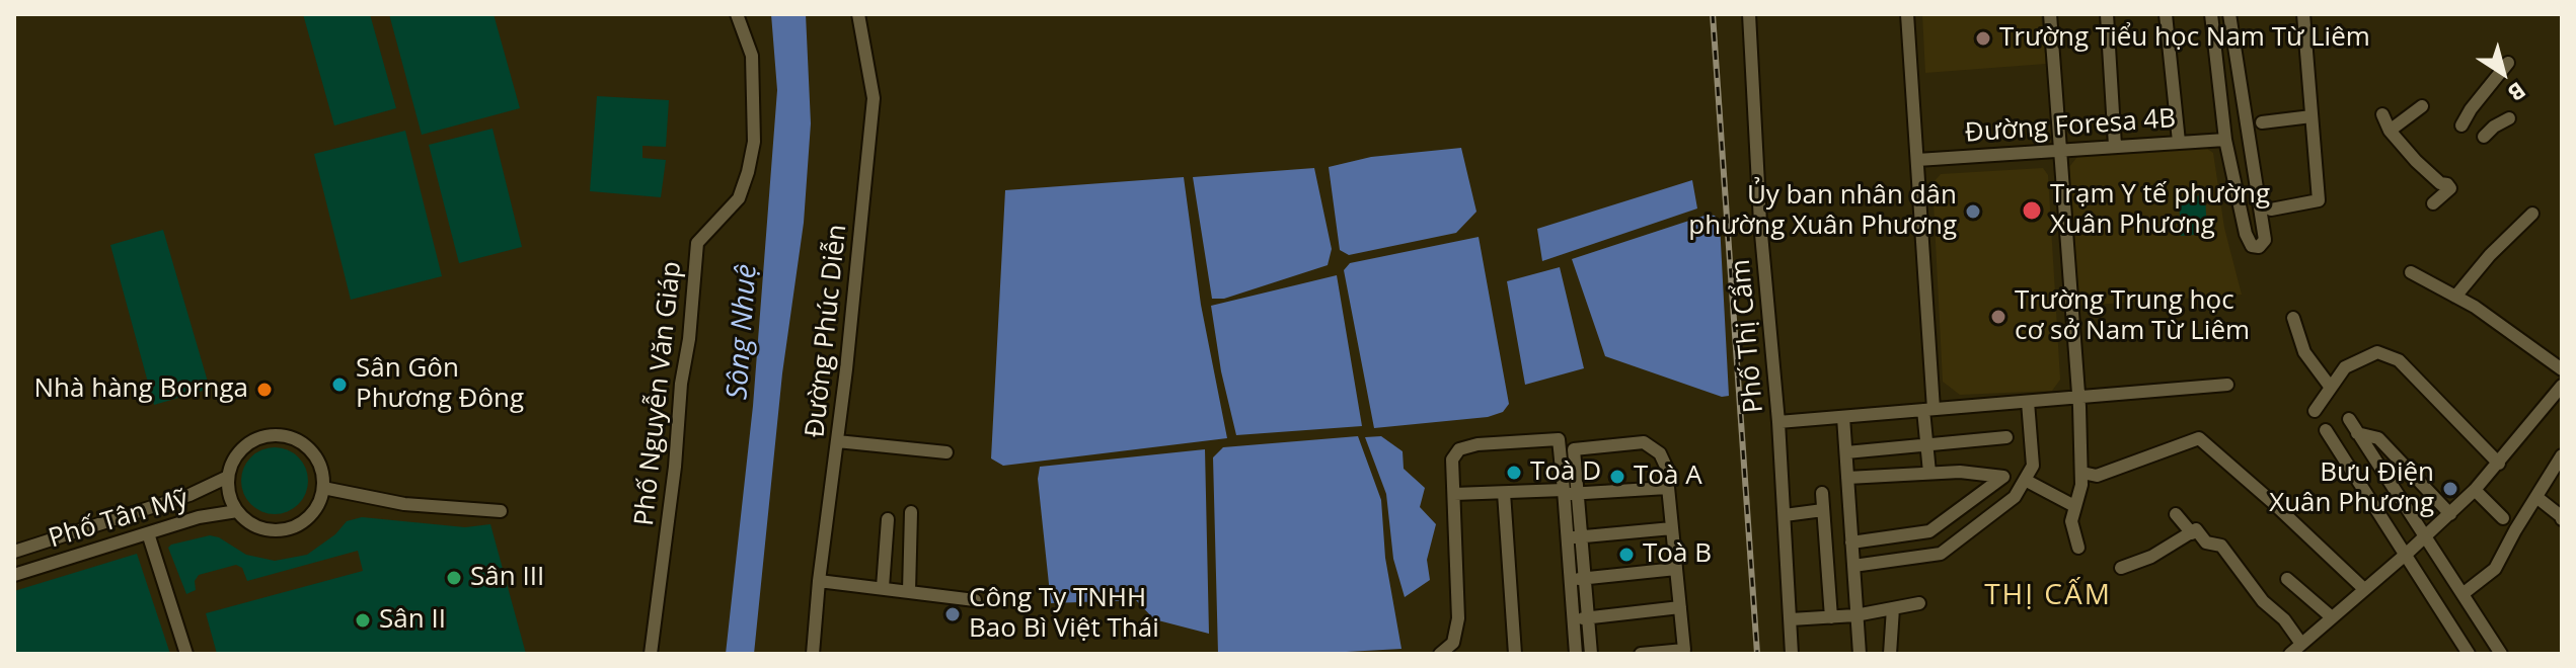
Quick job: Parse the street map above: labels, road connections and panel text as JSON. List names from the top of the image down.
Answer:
{
  "streets": {
    "street": [
      "Đường Foresa 4B",
      "Đường Phúc Diễn",
      "Phố Thị Cẩm",
      "Phố Nguyễn Văn Giáp",
      "Phố Tân Mỹ"
    ]
  },
  "districts": ["THỊ CẤM"],
  "water": ["Sông Nhuệ"],
  "places": [
    "Trường Tiểu học Nam Từ Liêm",
    "Trạm Y tế phường Xuân Phương",
    "Ủy ban nhân dân phường Xuân Phương",
    "Trường Trung học cơ sở Nam Từ Liêm",
    "Sân Gôn Phương Đông",
    "Nhà hàng Bornga",
    "Toà D",
    "Toà A",
    "Bưu Điện Xuân Phương",
    "Toà B",
    "Sân III",
    "Công Ty TNHH Bao Bì Việt Thái",
    "Sân II"
  ],
  "north": "bottom right"
}
